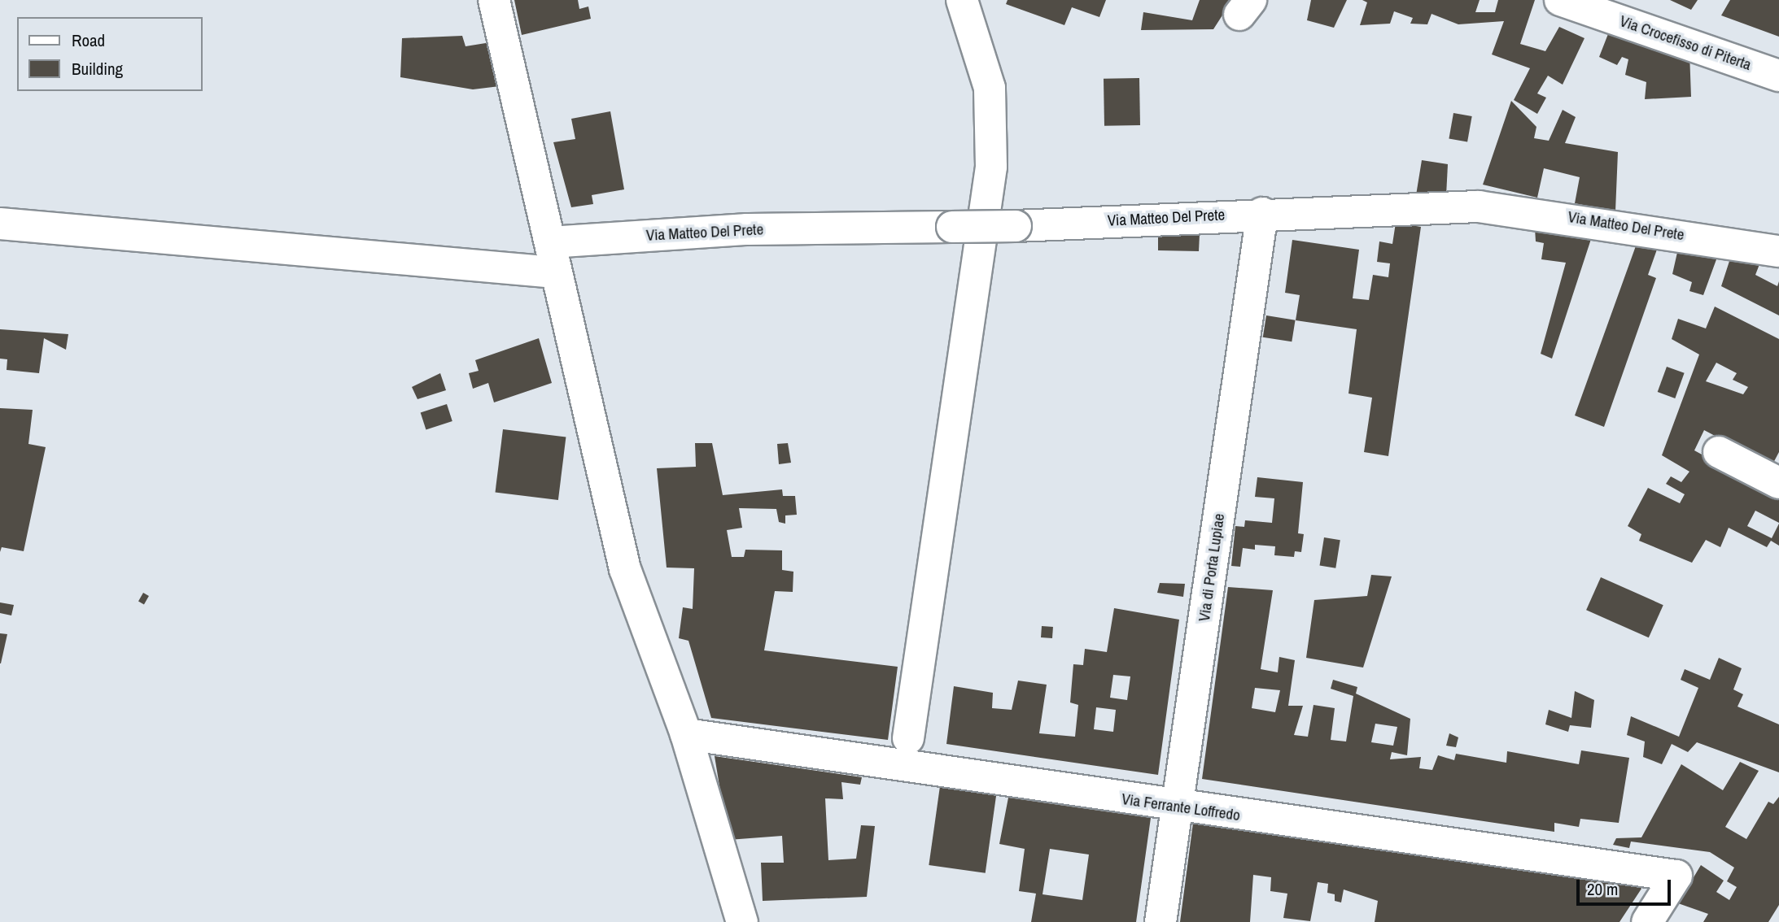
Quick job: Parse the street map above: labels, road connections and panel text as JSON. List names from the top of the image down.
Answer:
{
  "streets": {
    "street": [
      "Via Crocefisso di Piterta",
      "Via Matteo Del Prete",
      "Via di Porta Lupiae",
      "Via Ferrante Loffredo"
    ]
  },
  "crossings": [
    ["Via Matteo Del Prete", "Via di Porta Lupiae"],
    ["Via di Porta Lupiae", "Via Ferrante Loffredo"]
  ],
  "legend": ["Road", "Building"],
  "scale_bar": "20 m"
}
